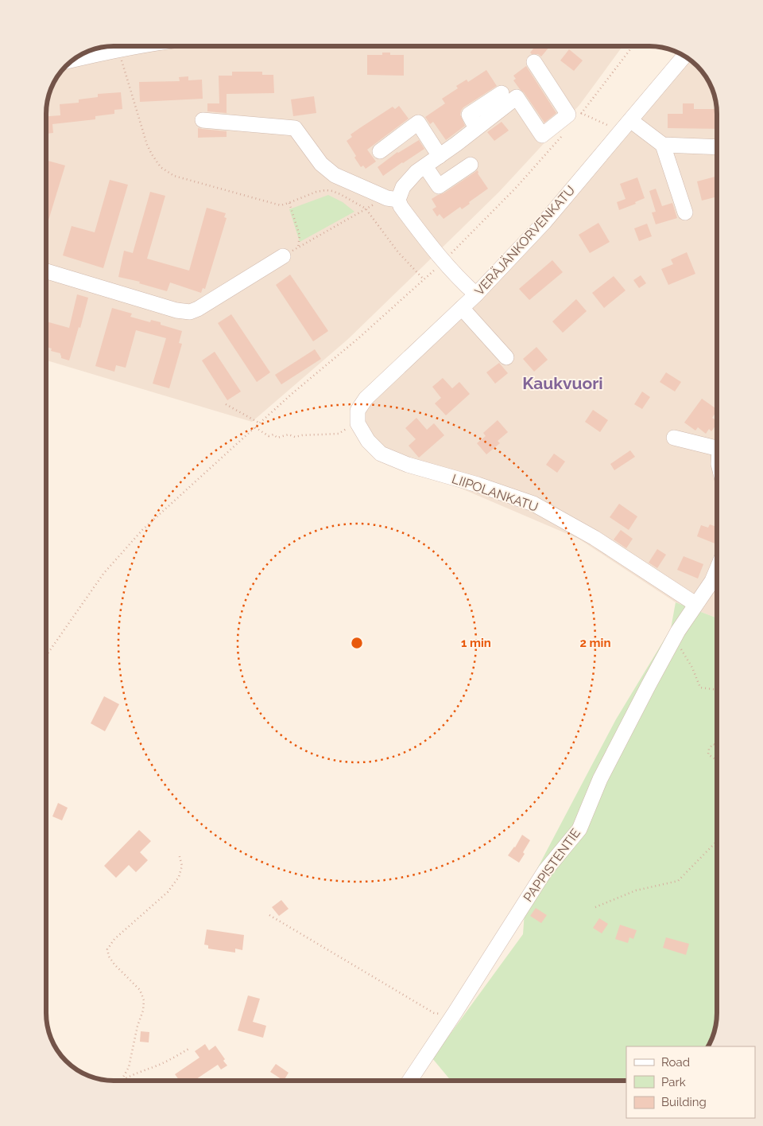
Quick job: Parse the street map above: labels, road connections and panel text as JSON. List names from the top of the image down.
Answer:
{
  "streets": {
    "street": ["VERÄJÄNKORVENKATU", "LIIPOLANKATU", "PAPPISTENTIE"]
  },
  "crossings": [
    ["VERÄJÄNKORVENKATU", "LIIPOLANKATU"],
    ["LIIPOLANKATU", "PAPPISTENTIE"]
  ],
  "districts": ["Kaukvuori"],
  "legend": ["Road", "Park", "Building"],
  "rings": ["1 min", "2 min"]
}
